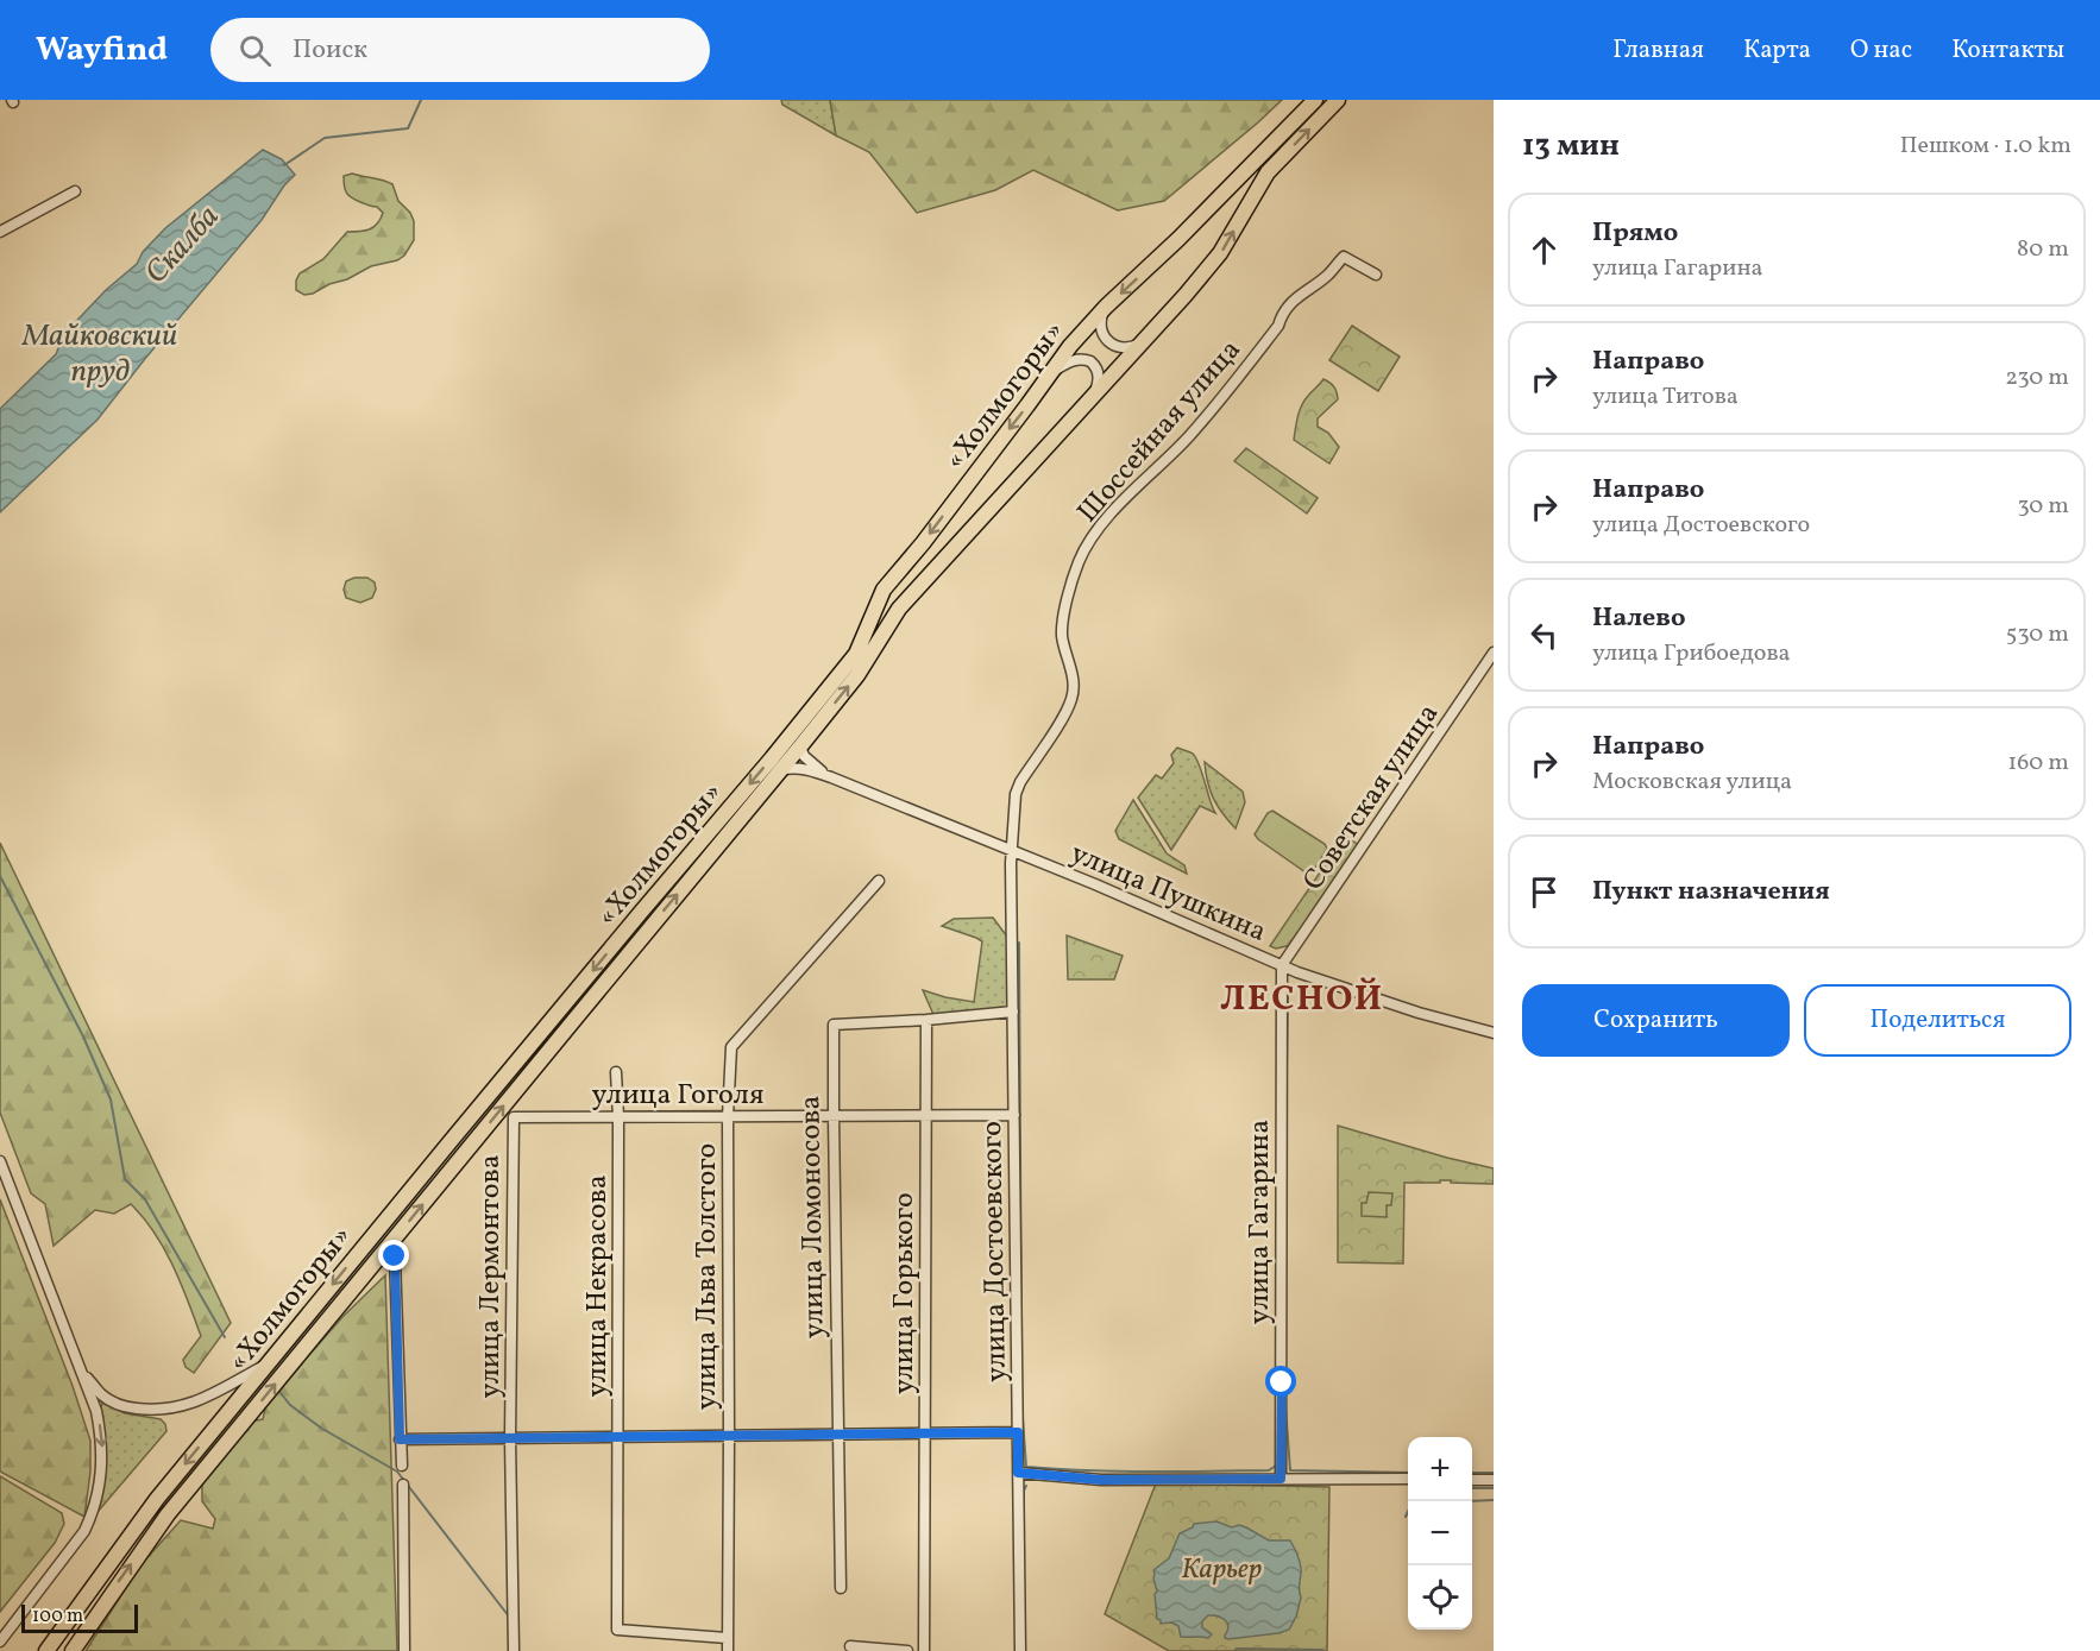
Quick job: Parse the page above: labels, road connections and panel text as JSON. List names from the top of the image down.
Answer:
{
  "streets": {
    "highway": ["«Холмогоры»"],
    "street": [
      "Шоссейная улица",
      "Советская улица",
      "улица Пушкина",
      "улица Гоголя",
      "улица Ломоносова",
      "улица Гагарина",
      "улица Достоевского",
      "улица Лермонтова",
      "улица Льва Толстого",
      "улица Некрасова",
      "улица Горького"
    ]
  },
  "crossings": [
    ["Шоссейная улица", "улица Пушкина"],
    ["Шоссейная улица", "улица Достоевского"],
    ["Советская улица", "улица Пушкина"],
    ["Советская улица", "улица Гагарина"],
    ["улица Пушкина", "улица Гагарина"],
    ["улица Пушкина", "улица Достоевского"],
    ["улица Гоголя", "улица Ломоносова"],
    ["улица Гоголя", "улица Достоевского"],
    ["улица Гоголя", "улица Лермонтова"],
    ["улица Гоголя", "улица Льва Толстого"],
    ["улица Гоголя", "улица Некрасова"],
    ["улица Гоголя", "улица Горького"],
    ["улица Ломоносова", "улица Достоевского"],
    ["улица Ломоносова", "улица Горького"],
    ["улица Льва Толстого", "улица Некрасова"]
  ],
  "districts": ["ЛЕСНОЙ"],
  "water": ["Скалба", "Майковский пруд"],
  "parks": ["Карьер"],
  "scale_bar": "100 m",
  "page": {
    "header": "Wayfind",
    "search": "Поиск",
    "nav": [
      "Главная",
      "Карта",
      "О нас",
      "Контакты"
    ],
    "heading": ["13 мин", "Пешком · 1.0 km"],
    "list": [
      ["Прямо", "улица Гагарина", "80 m"],
      ["Направо", "улица Титова", "230 m"],
      ["Направо", "улица Достоевского", "30 m"],
      ["Налево", "улица Грибоедова", "530 m"],
      ["Направо", "Московская улица", "160 m"],
      "Пункт назначения"
    ],
    "buttons": ["Сохранить", "Поделиться"],
    "map_buttons": ["+", "−"],
    "scale": "100 m"
  }
}
